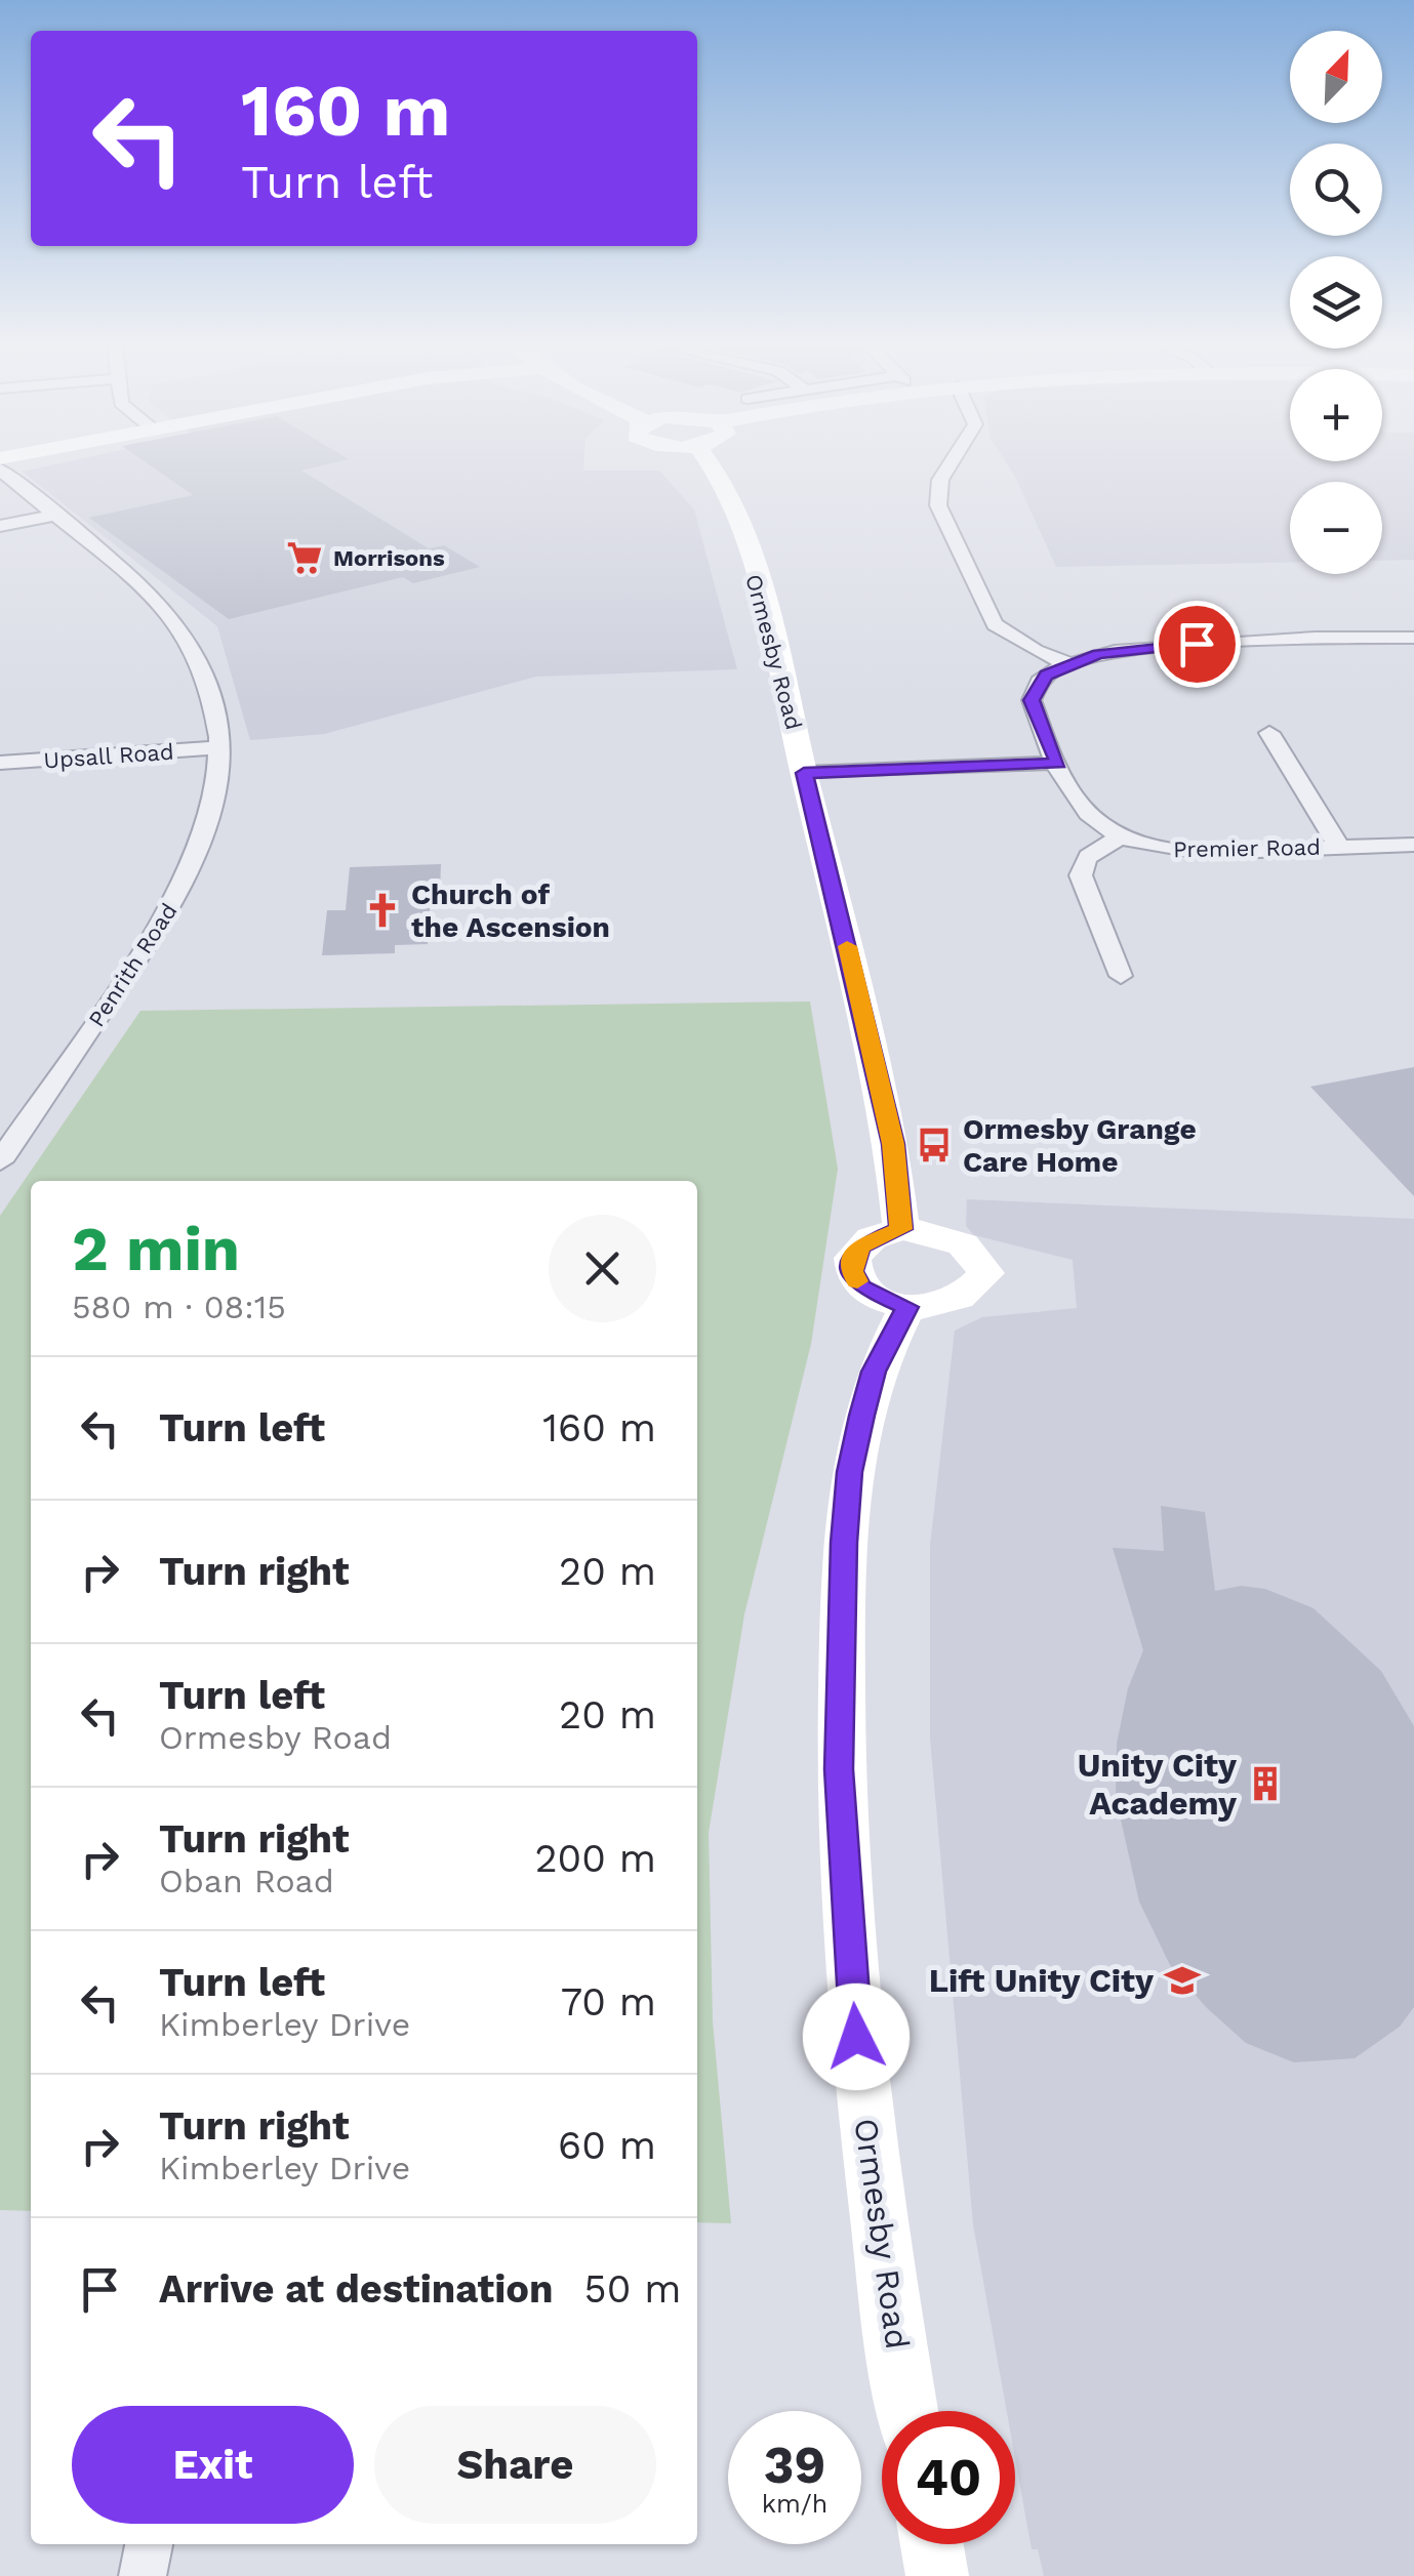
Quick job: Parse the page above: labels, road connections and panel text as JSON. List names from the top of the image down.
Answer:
{
  "streets": {
    "street": [
      "Ormesby Road",
      "Upsall Road",
      "Premier Road",
      "Penrith Road"
    ]
  },
  "crossings": [
    ["Upsall Road", "Penrith Road"]
  ],
  "places": {
    "supermarket": ["Morrisons"],
    "church": ["Church of the Ascension"],
    "bus stop": ["Ormesby Grange Care Home"],
    "building": ["Unity City Academy"],
    "school or university": ["Lift Unity City"]
  },
  "north": "top right",
  "page": {
    "map_buttons": ["+", "−"],
    "turn": ["160 m", "Turn left"],
    "heading": ["2 min", "580 m · 08:15"],
    "list": [
      {
        "name": "Turn left",
        "value": "160 m"
      },
      {
        "name": "Turn right",
        "value": "20 m"
      },
      {
        "name": "Turn left",
        "note": "Ormesby Road",
        "value": "20 m"
      },
      {
        "name": "Turn right",
        "note": "Oban Road",
        "value": "200 m"
      },
      {
        "name": "Turn left",
        "note": "Kimberley Drive",
        "value": "70 m"
      },
      {
        "name": "Turn right",
        "note": "Kimberley Drive",
        "value": "60 m"
      },
      {
        "name": "Arrive at destination",
        "value": "50 m"
      }
    ],
    "buttons": ["Exit", "Share"],
    "speed": "39 km/h",
    "limit": "40"
  }
}
